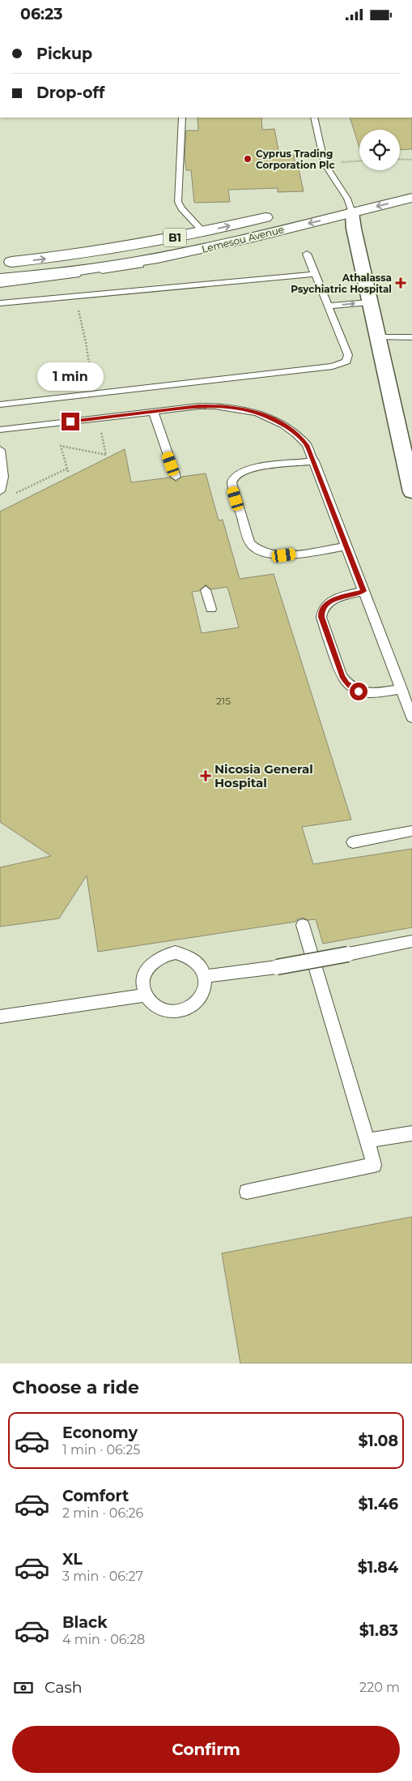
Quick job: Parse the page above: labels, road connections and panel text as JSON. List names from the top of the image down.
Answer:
{
  "streets": {
    "main road": ["B1", "Lemesou Avenue"]
  },
  "places": {
    "other": ["Cyprus Trading Corporation Plc"],
    "health": ["Athalassa Psychiatric Hospital", "Nicosia General Hospital"]
  },
  "house_numbers": ["215"],
  "page": {
    "status": "06:23",
    "banner": ["Pickup", "Drop-off"],
    "bubble": "1 min",
    "heading": "Choose a ride",
    "list": [
      {
        "name": "Economy",
        "note": "1 min · 06:25",
        "value": "$1.08"
      },
      {
        "name": "Comfort",
        "note": "2 min · 06:26",
        "value": "$1.46"
      },
      {
        "name": "XL",
        "note": "3 min · 06:27",
        "value": "$1.84"
      },
      {
        "name": "Black",
        "note": "4 min · 06:28",
        "value": "$1.83"
      }
    ],
    "pay": ["Cash", "220 m"],
    "buttons": "Confirm"
  }
}
